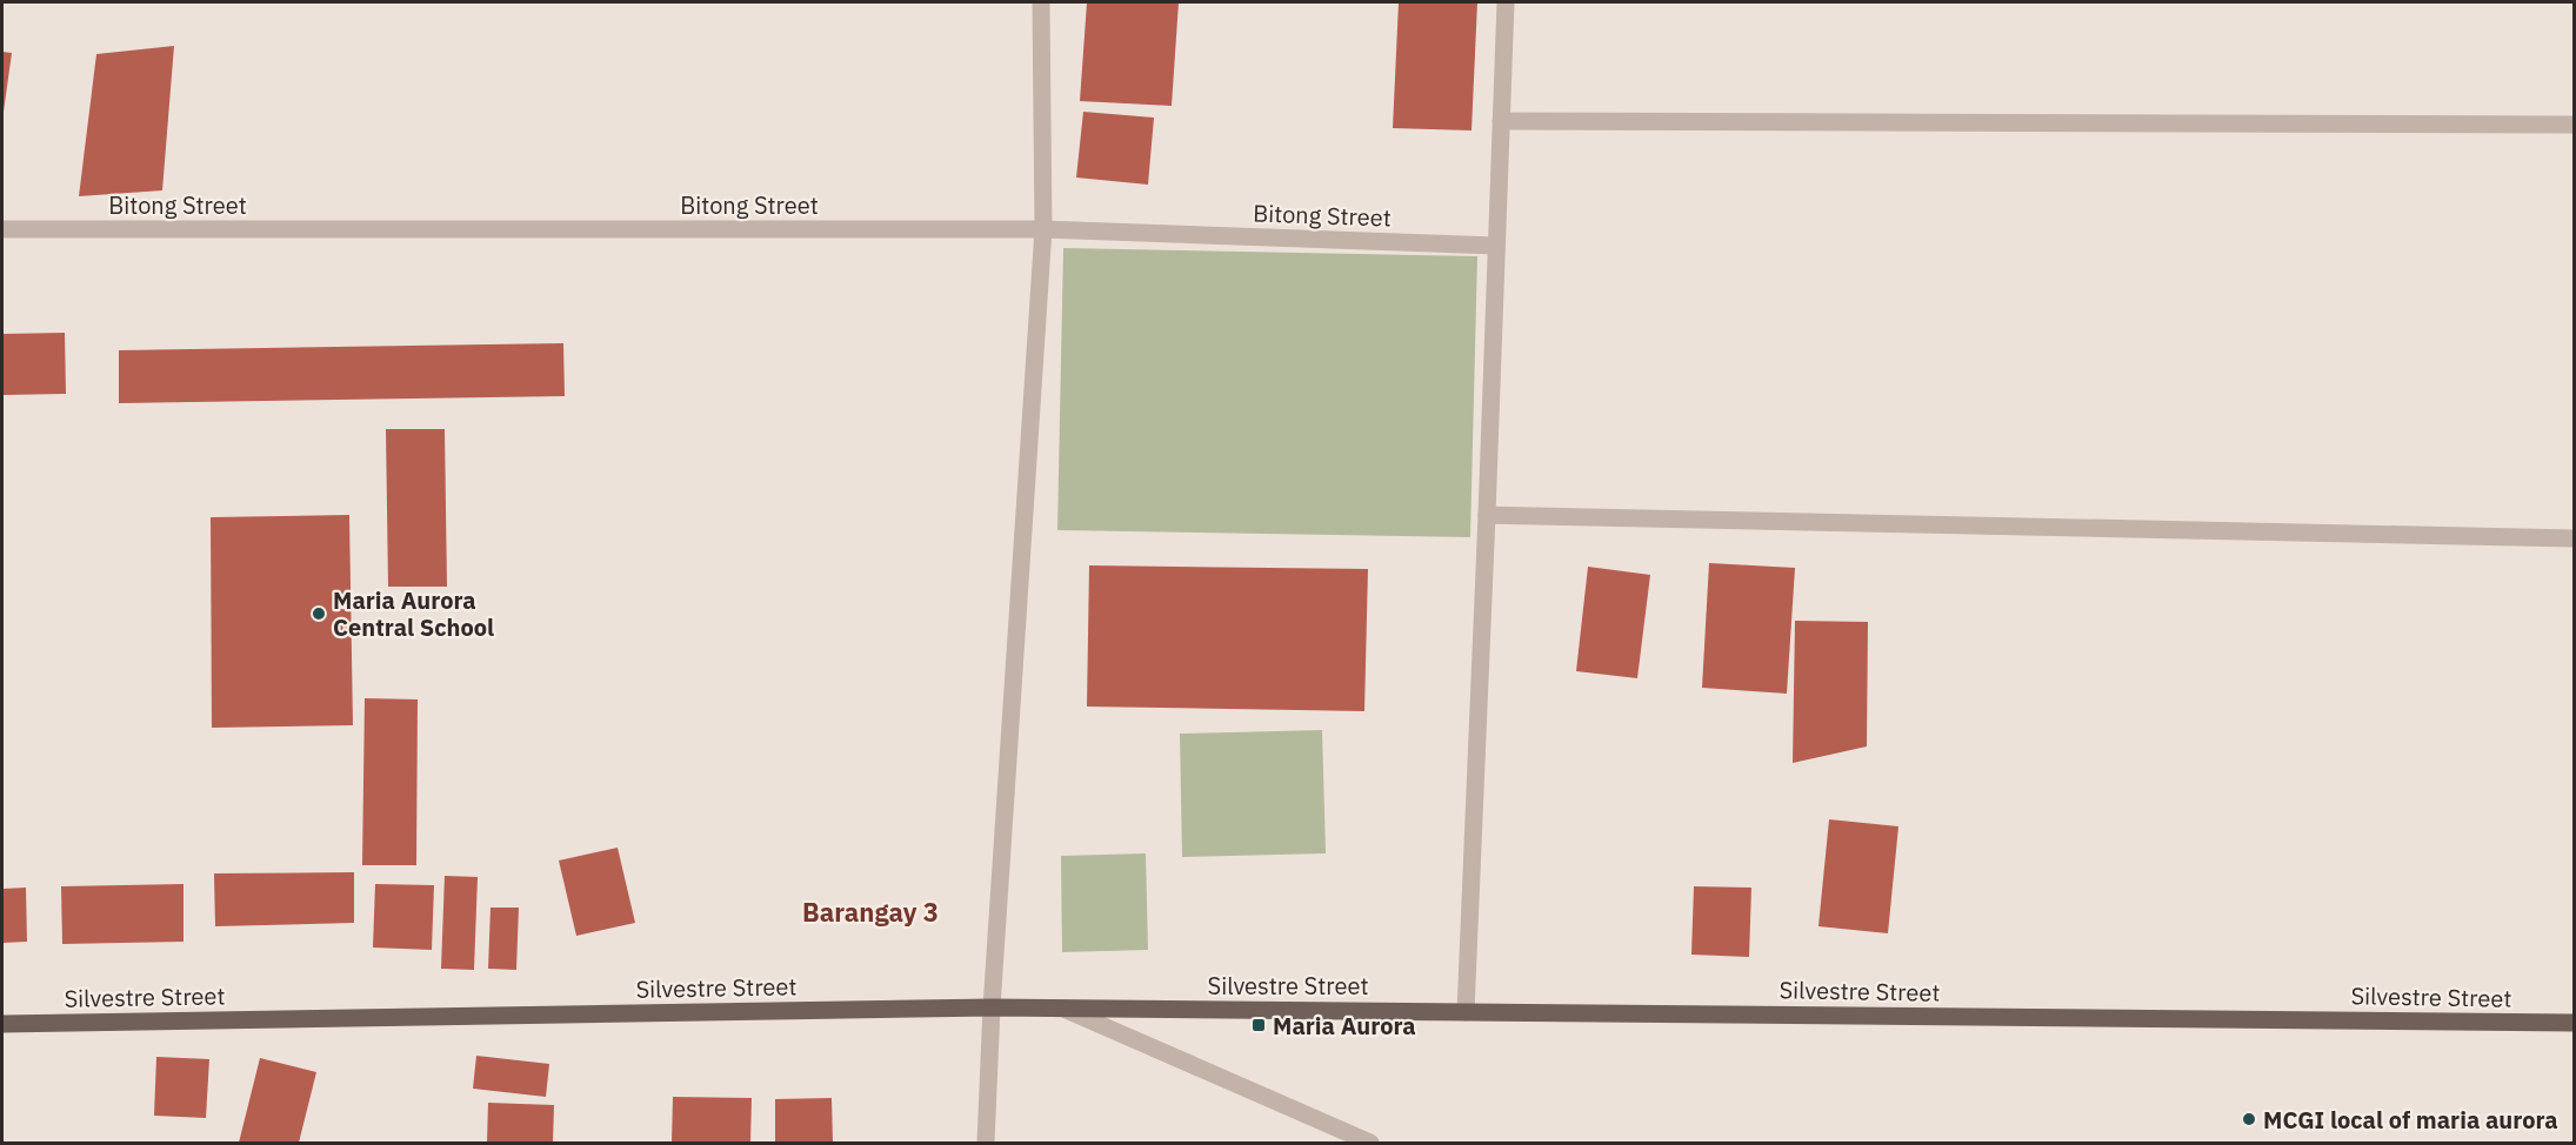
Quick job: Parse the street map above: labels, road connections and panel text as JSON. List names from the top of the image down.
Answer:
{
  "streets": {
    "main road": ["Silvestre Street"],
    "street": ["Bitong Street"]
  },
  "districts": ["Barangay 3"],
  "places": {
    "other": ["Maria Aurora Central School", "MCGI local of maria aurora"],
    "transit": ["Maria Aurora"]
  }
}
